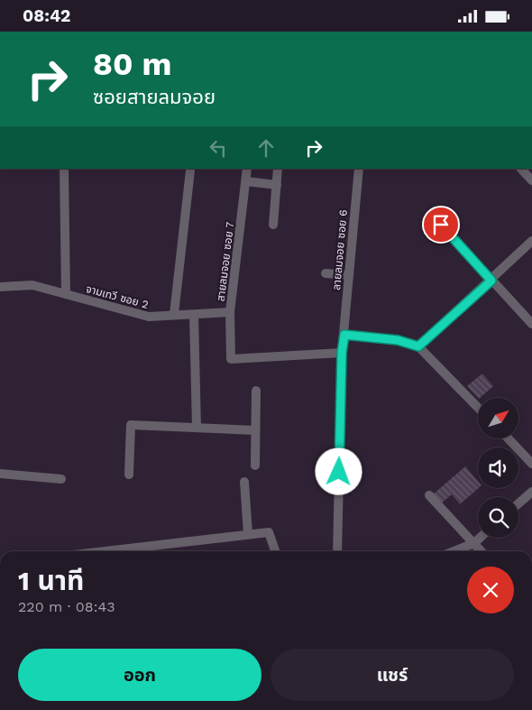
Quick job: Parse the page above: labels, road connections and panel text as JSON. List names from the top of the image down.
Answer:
{
  "streets": {
    "street": ["ลายลมจอย ซอย 6", "สายลมจอย ซอย 7", "จามเทวี ซอย 2"]
  },
  "crossings": [
    ["ลายลมจอย ซอย 6", "สายลมจอย ซอย 7"],
    ["สายลมจอย ซอย 7", "จามเทวี ซอย 2"]
  ],
  "north": "top right",
  "page": {
    "status": "08:42",
    "turn": ["80 m", "ซอยสายลมจอย"],
    "heading": ["1 นาที", "220 m · 08:43"],
    "buttons": ["ออก", "แชร์"]
  }
}
